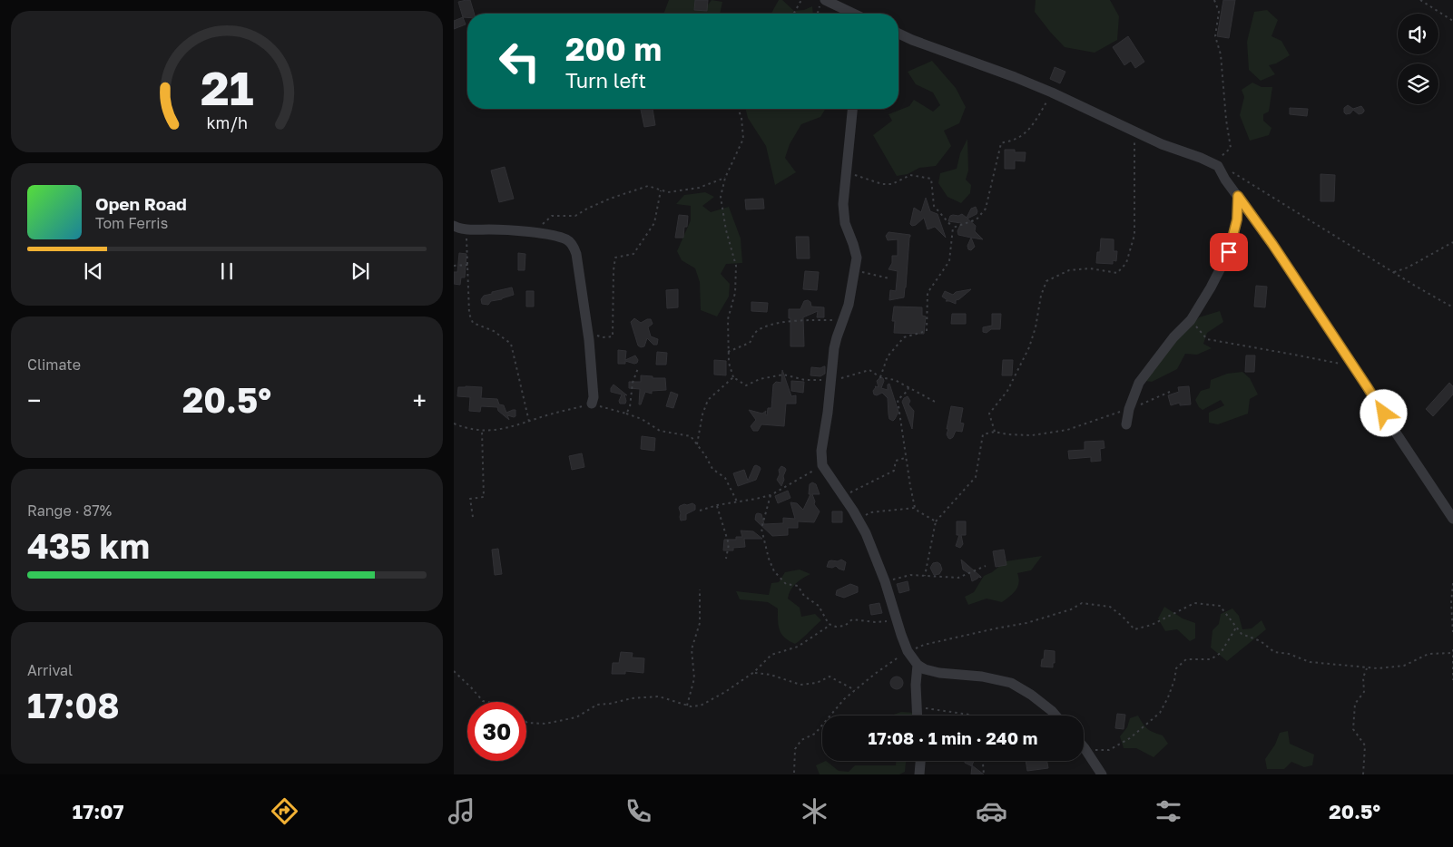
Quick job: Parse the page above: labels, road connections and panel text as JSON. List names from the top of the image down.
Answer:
{
  "page": {
    "turn": ["200 m", "Turn left"],
    "song": ["Open Road", "Tom Ferris"],
    "tile": [
      "Climate",
      ["Range · 87%", "435 km"],
      ["Arrival", "17:08"]
    ],
    "heat": ["−", "20.5°", "+"],
    "limit": "30",
    "trip": "17:08 · 1 min · 240 m",
    "tabs": ["17:07", "20.5°"],
    "gauge": ["21", "km/h"]
  }
}
